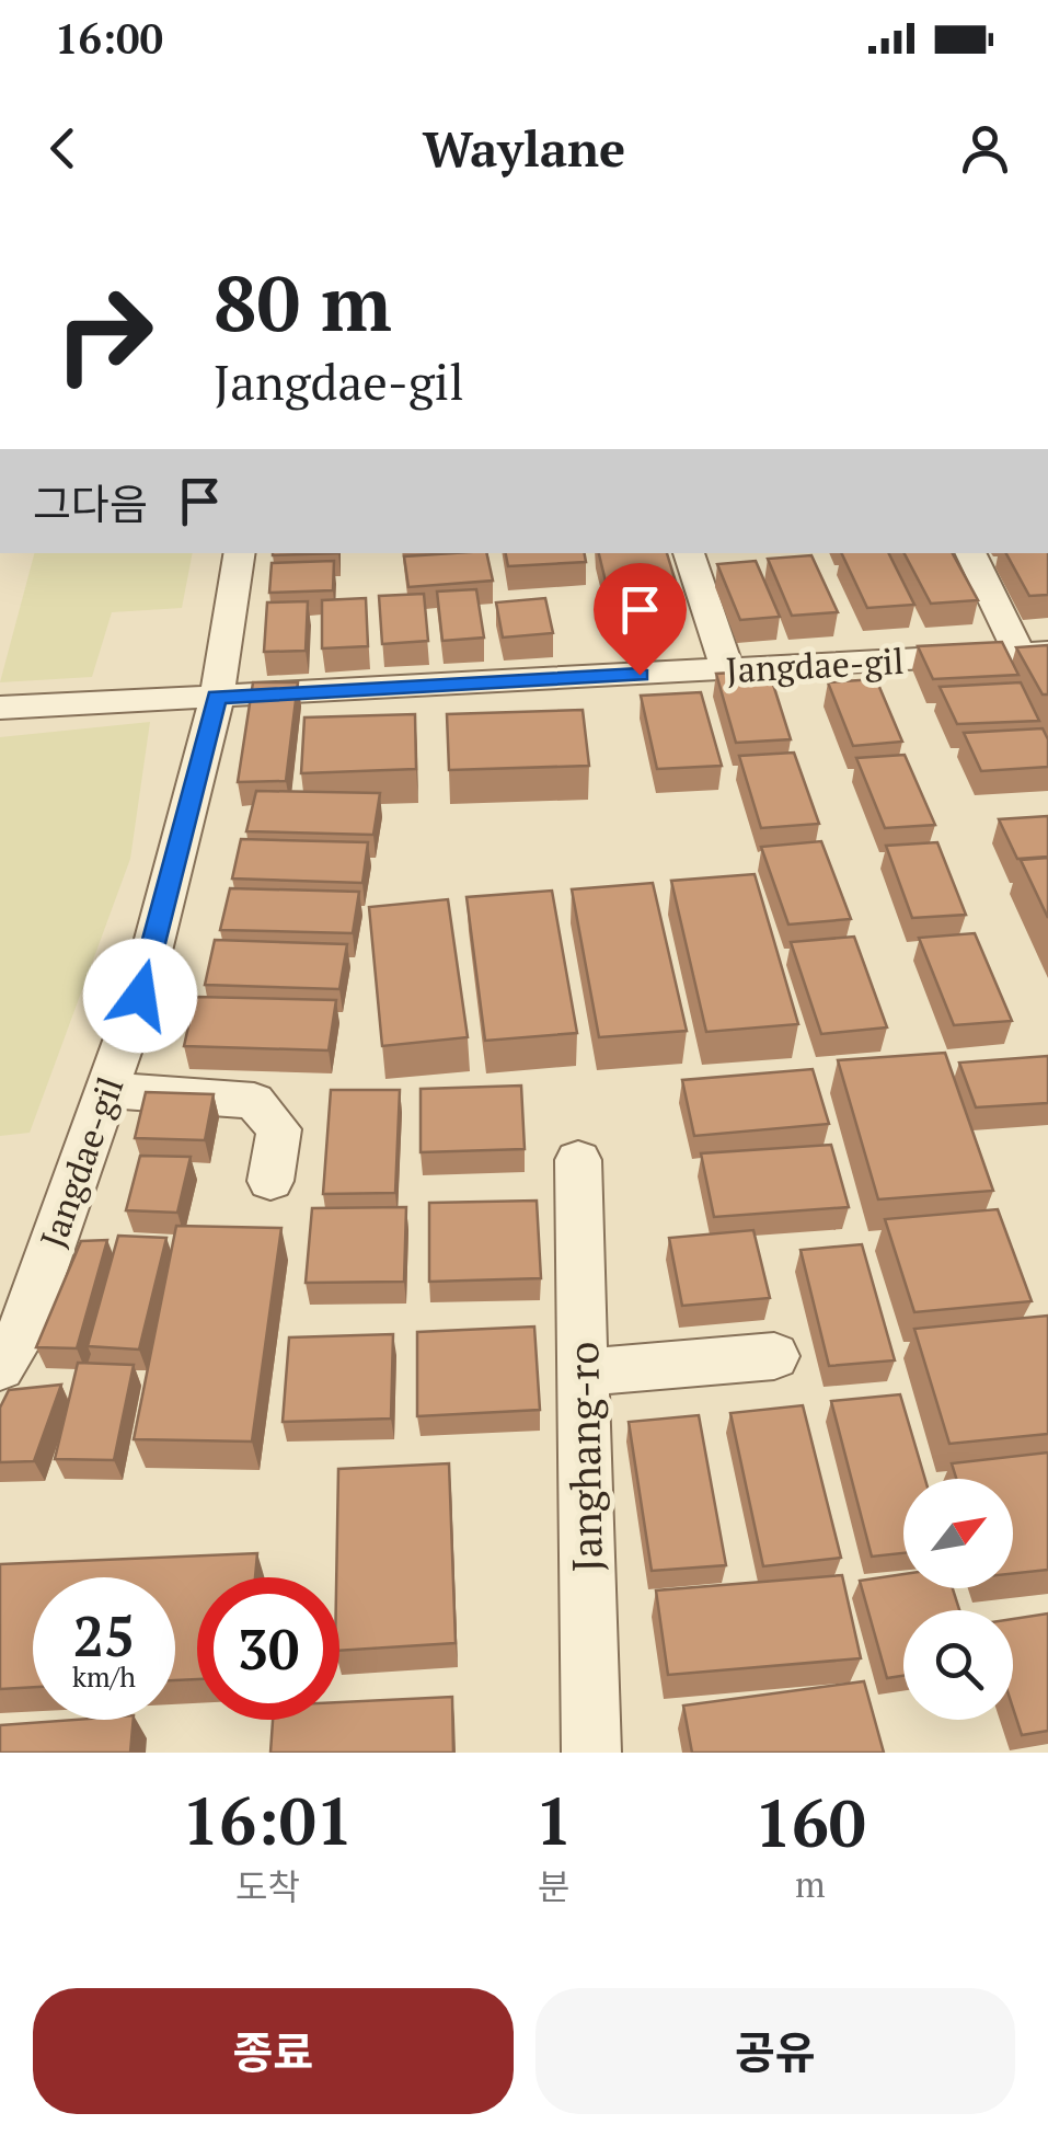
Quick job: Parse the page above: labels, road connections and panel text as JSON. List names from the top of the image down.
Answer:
{
  "streets": {
    "street": ["Jangdae-gil", "Janghang-ro"]
  },
  "north": "top right",
  "page": {
    "status": "16:00",
    "header": "Waylane",
    "turn": ["80 m", "Jangdae-gil"],
    "then": "그다음",
    "speed": "25 km/h",
    "limit": "30",
    "eta": [
      "16:01",
      "도착",
      "1",
      "분",
      "160",
      "m"
    ],
    "buttons": ["종료", "공유"]
  }
}
